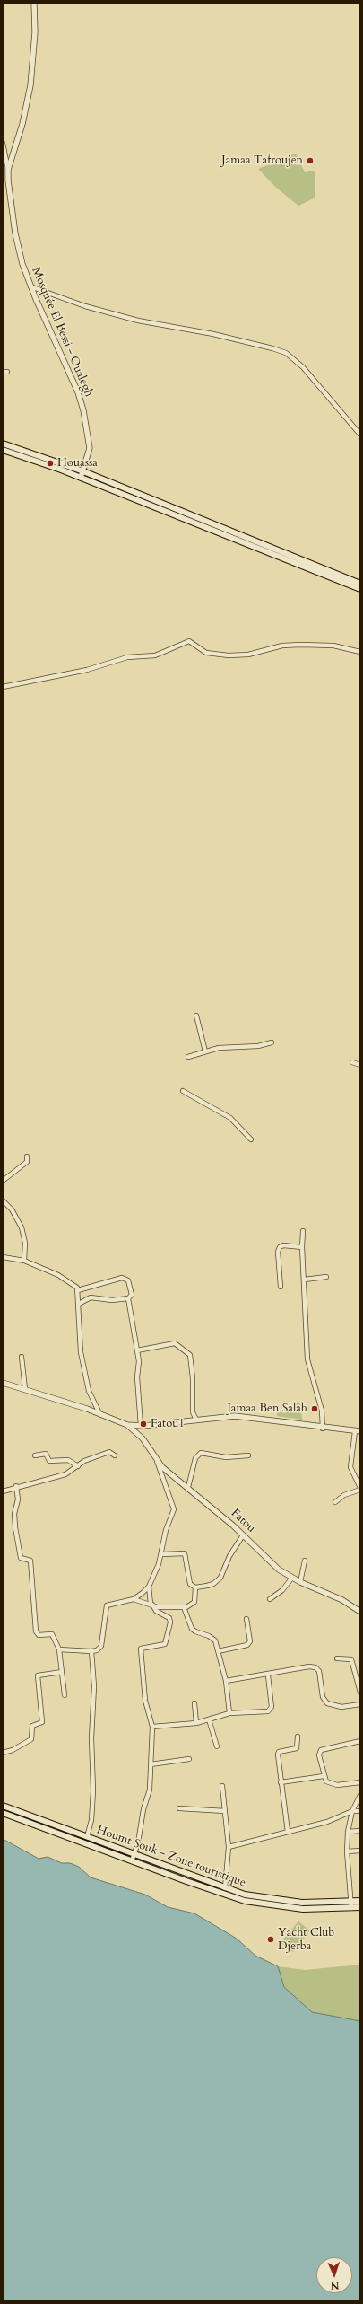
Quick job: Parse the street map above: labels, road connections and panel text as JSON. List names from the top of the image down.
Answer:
{
  "streets": {
    "main road": ["Houmt Souk - Zone touristique"],
    "street": ["Mosquée El Bessi - Oualegh", "Fatou"]
  },
  "places": [
    "Jamaa Tafroujen",
    "Houassa",
    "Jamaa Ben Salah",
    "Fatou1",
    "Yacht Club Djerba"
  ],
  "north": "bottom"
}
